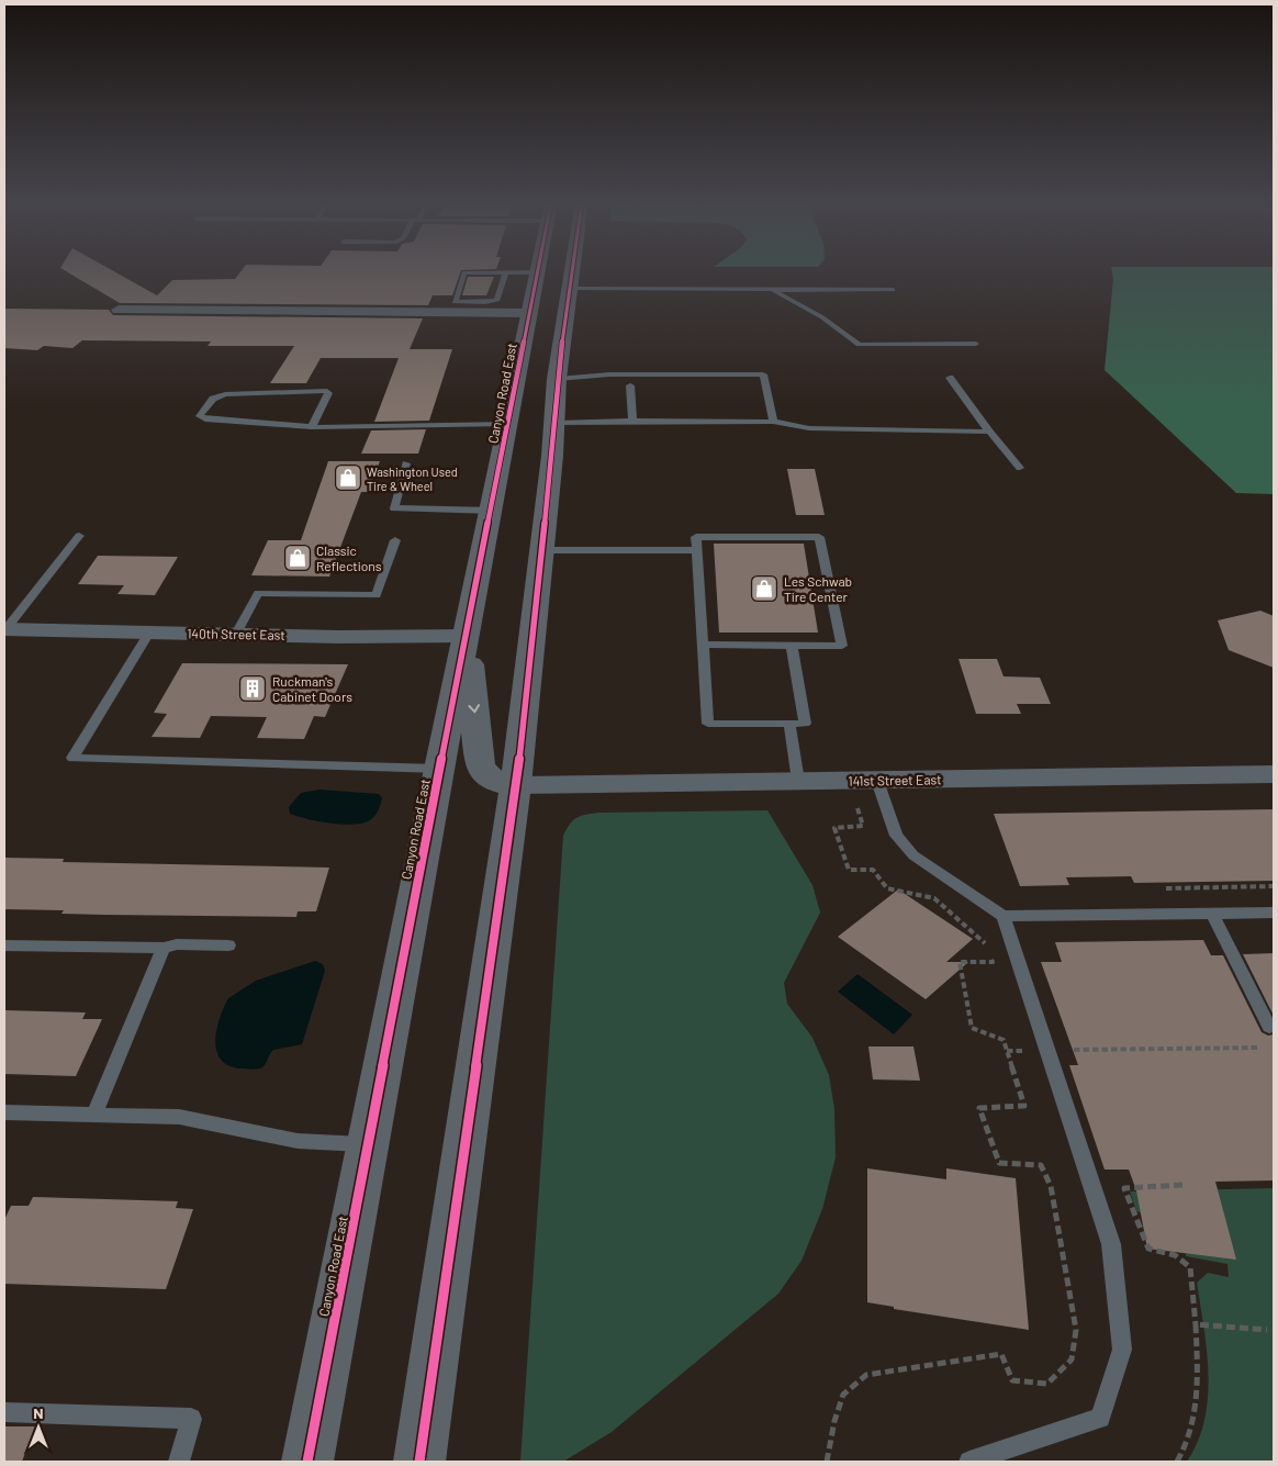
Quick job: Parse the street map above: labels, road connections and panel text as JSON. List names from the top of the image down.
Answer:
{
  "streets": {
    "main road": ["Canyon Road East"],
    "street": ["140th Street East", "141st Street East"]
  },
  "crossings": [
    ["Canyon Road East", "140th Street East"]
  ],
  "places": {
    "shop": ["Washington Used Tire & Wheel", "Classic Reflections", "Les Schwab Tire Center"],
    "building": ["Ruckman's Cabinet Doors"]
  },
  "north": "top"
}
